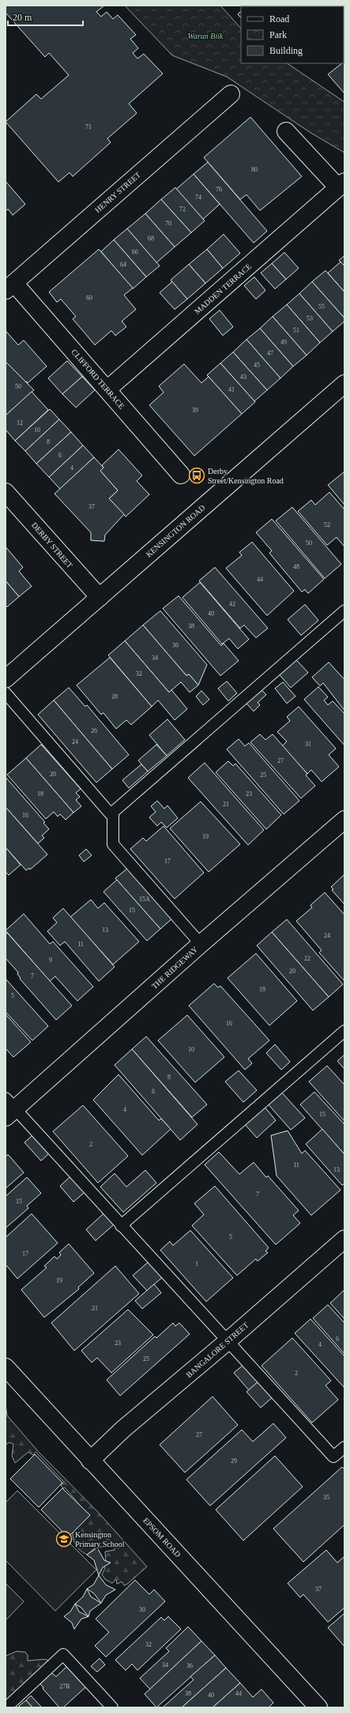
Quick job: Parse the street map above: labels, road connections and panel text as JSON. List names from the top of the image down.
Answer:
{
  "streets": {
    "street": [
      "HENRY STREET",
      "MADDEN TERRACE",
      "CLIFFORD TERRACE",
      "KENSINGTON ROAD",
      "DERBY STREET",
      "THE RIDGEWAY",
      "BANGALORE STREET",
      "EPSOM ROAD"
    ]
  },
  "crossings": [
    ["HENRY STREET", "CLIFFORD TERRACE"],
    ["MADDEN TERRACE", "CLIFFORD TERRACE"],
    ["KENSINGTON ROAD", "DERBY STREET"],
    ["BANGALORE STREET", "EPSOM ROAD"]
  ],
  "parks": ["Warun Biik"],
  "places": {
    "bus stop": ["Derby Street/Kensington Road"],
    "school or university": ["Kensington Primary School"]
  },
  "house_numbers": [
    "71",
    "80",
    "76",
    "74",
    "72",
    "70",
    "68",
    "66",
    "64",
    "60",
    "55",
    "53",
    "51",
    "49",
    "47",
    "45",
    "43",
    "50",
    "41",
    "39",
    "12",
    "10",
    "8",
    "6",
    "4",
    "37",
    "52",
    "50",
    "48",
    "44",
    "42",
    "40",
    "38",
    "36",
    "34",
    "32",
    "28",
    "26",
    "24",
    "31",
    "27",
    "20",
    "25",
    "18",
    "23",
    "21",
    "16",
    "19",
    "17",
    "15A",
    "15",
    "13",
    "24",
    "11",
    "22",
    "9",
    "20",
    "7",
    "18",
    "5",
    "16",
    "10",
    "8",
    "6",
    "4",
    "15",
    "2",
    "11",
    "13",
    "7",
    "15",
    "5",
    "17",
    "1",
    "19",
    "21",
    "6",
    "23",
    "4",
    "25",
    "2",
    "27",
    "29",
    "35",
    "37",
    "30",
    "32",
    "34",
    "36",
    "27R",
    "38",
    "44",
    "40"
  ],
  "legend": ["Road", "Park", "Building"],
  "scale_bar": "20 m"
}
